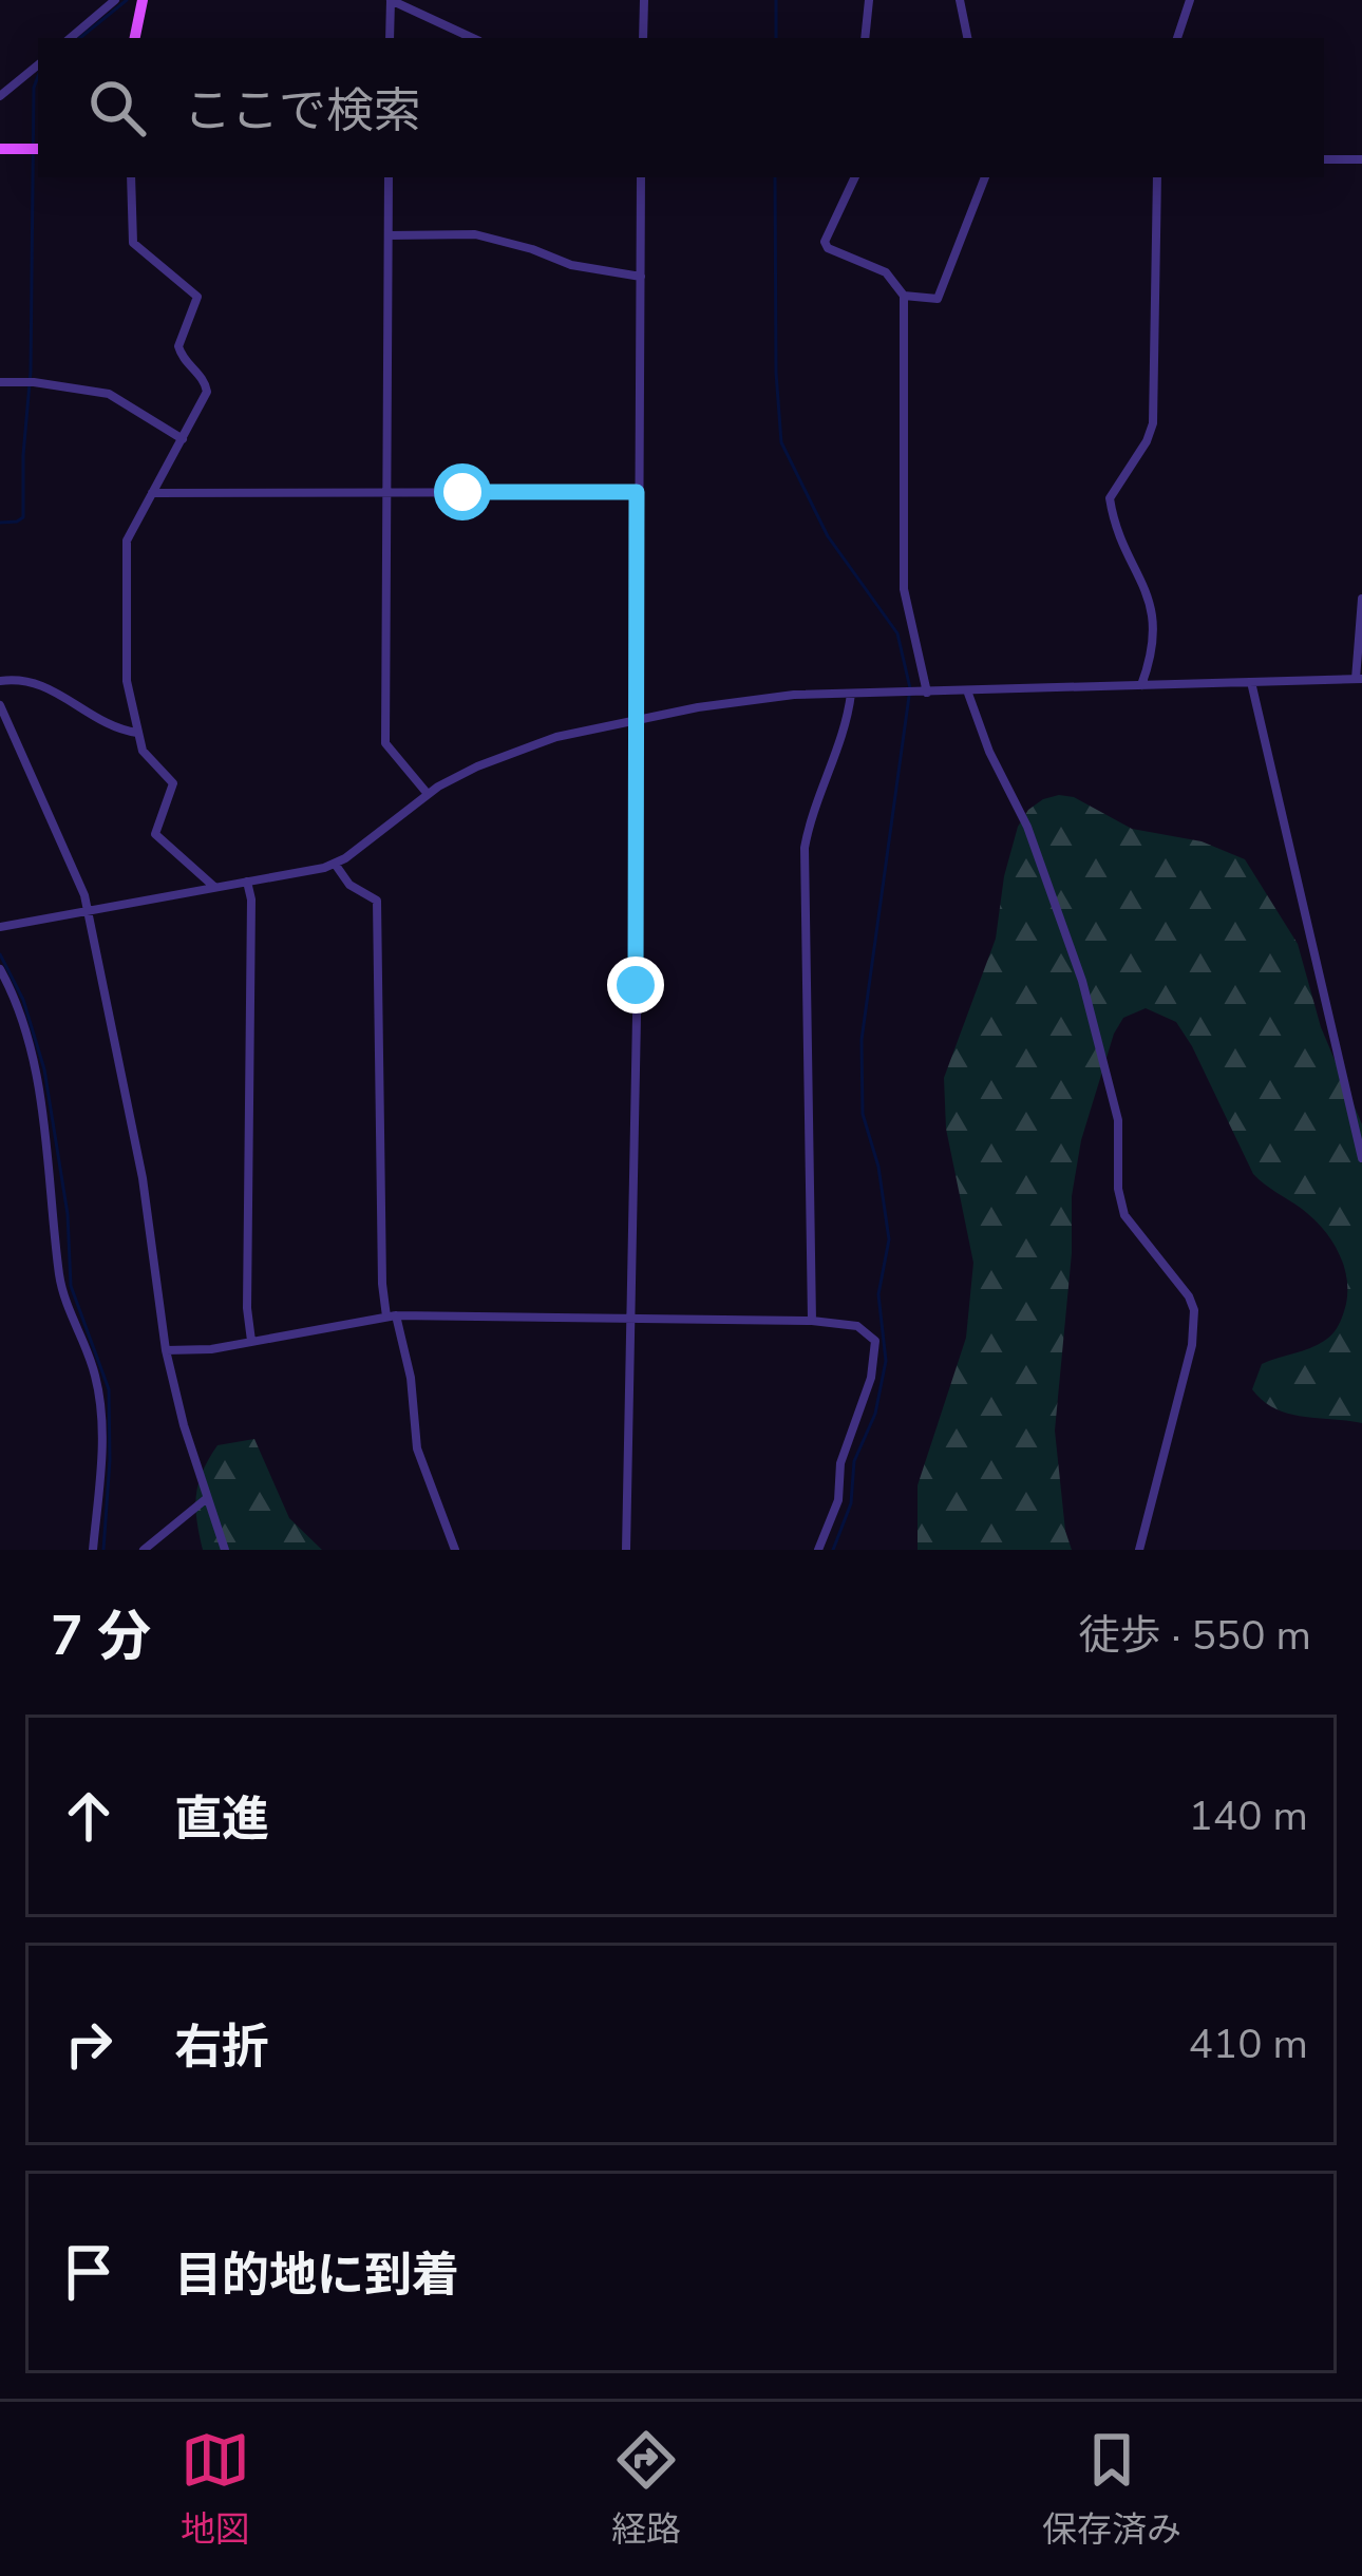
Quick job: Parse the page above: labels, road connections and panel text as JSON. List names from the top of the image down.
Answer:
{
  "page": {
    "search": "ここで検索",
    "heading": ["7 分", "徒歩 · 550 m"],
    "list": [
      ["直進", "140 m"],
      ["右折", "410 m"],
      "目的地に到着"
    ],
    "nav": ["地図", "経路", "保存済み"]
  }
}
